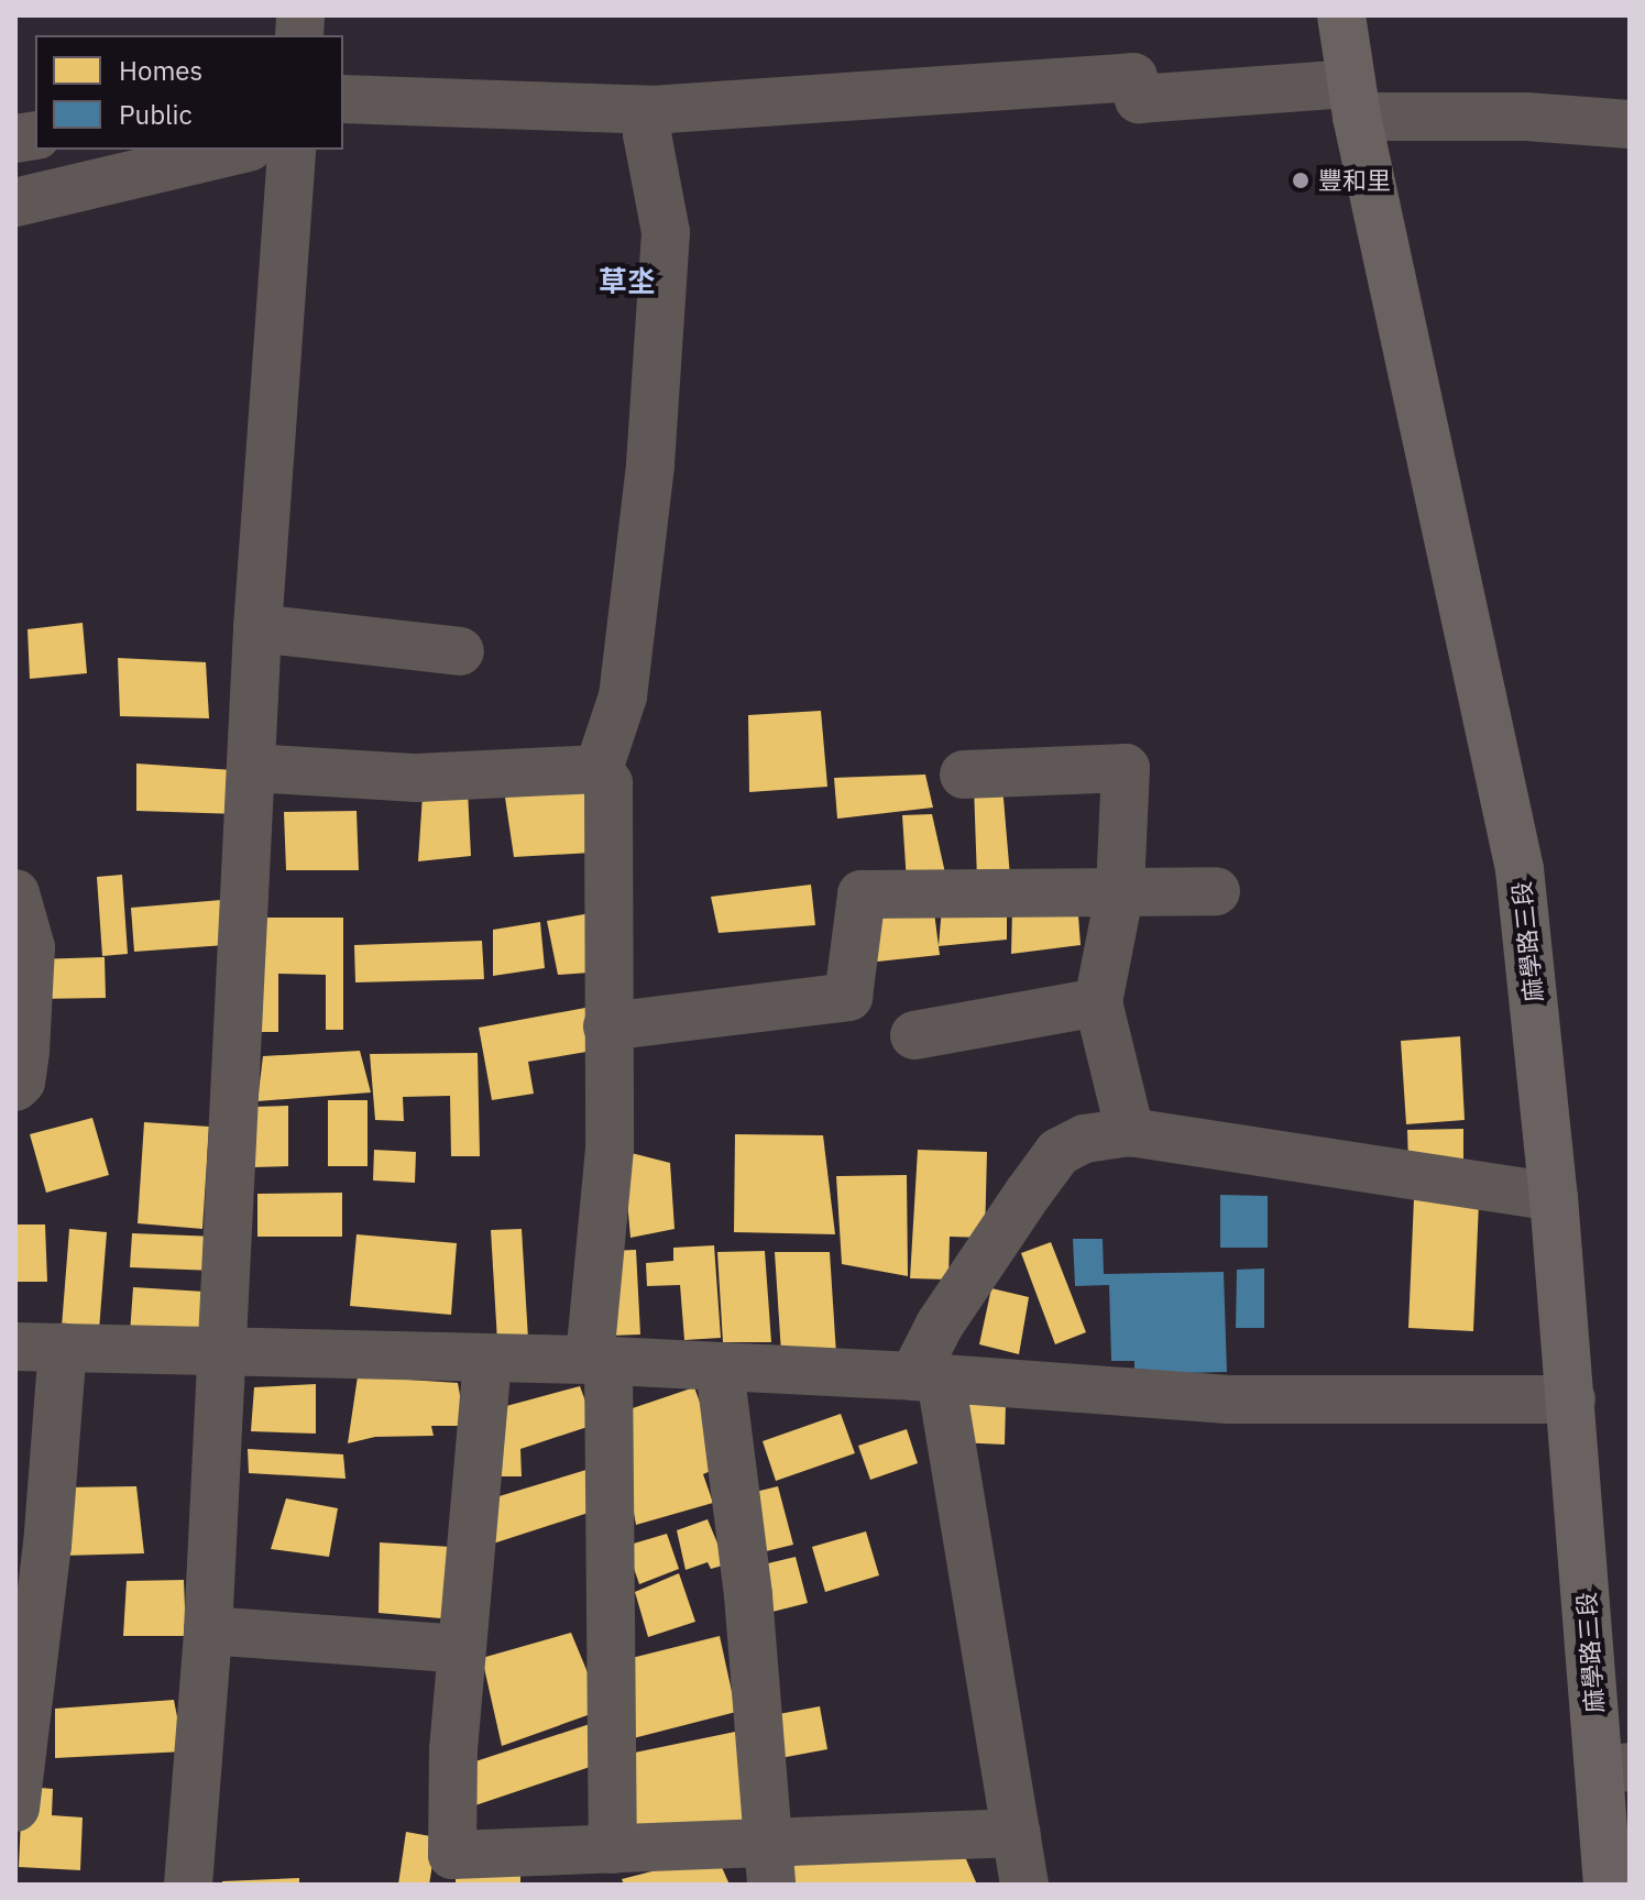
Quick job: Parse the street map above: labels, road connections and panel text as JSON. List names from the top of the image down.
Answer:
{
  "streets": {
    "main road": ["麻學路三段"]
  },
  "districts": ["草坔"],
  "places": ["豐和里"],
  "legend": ["Homes", "Public"]
}
